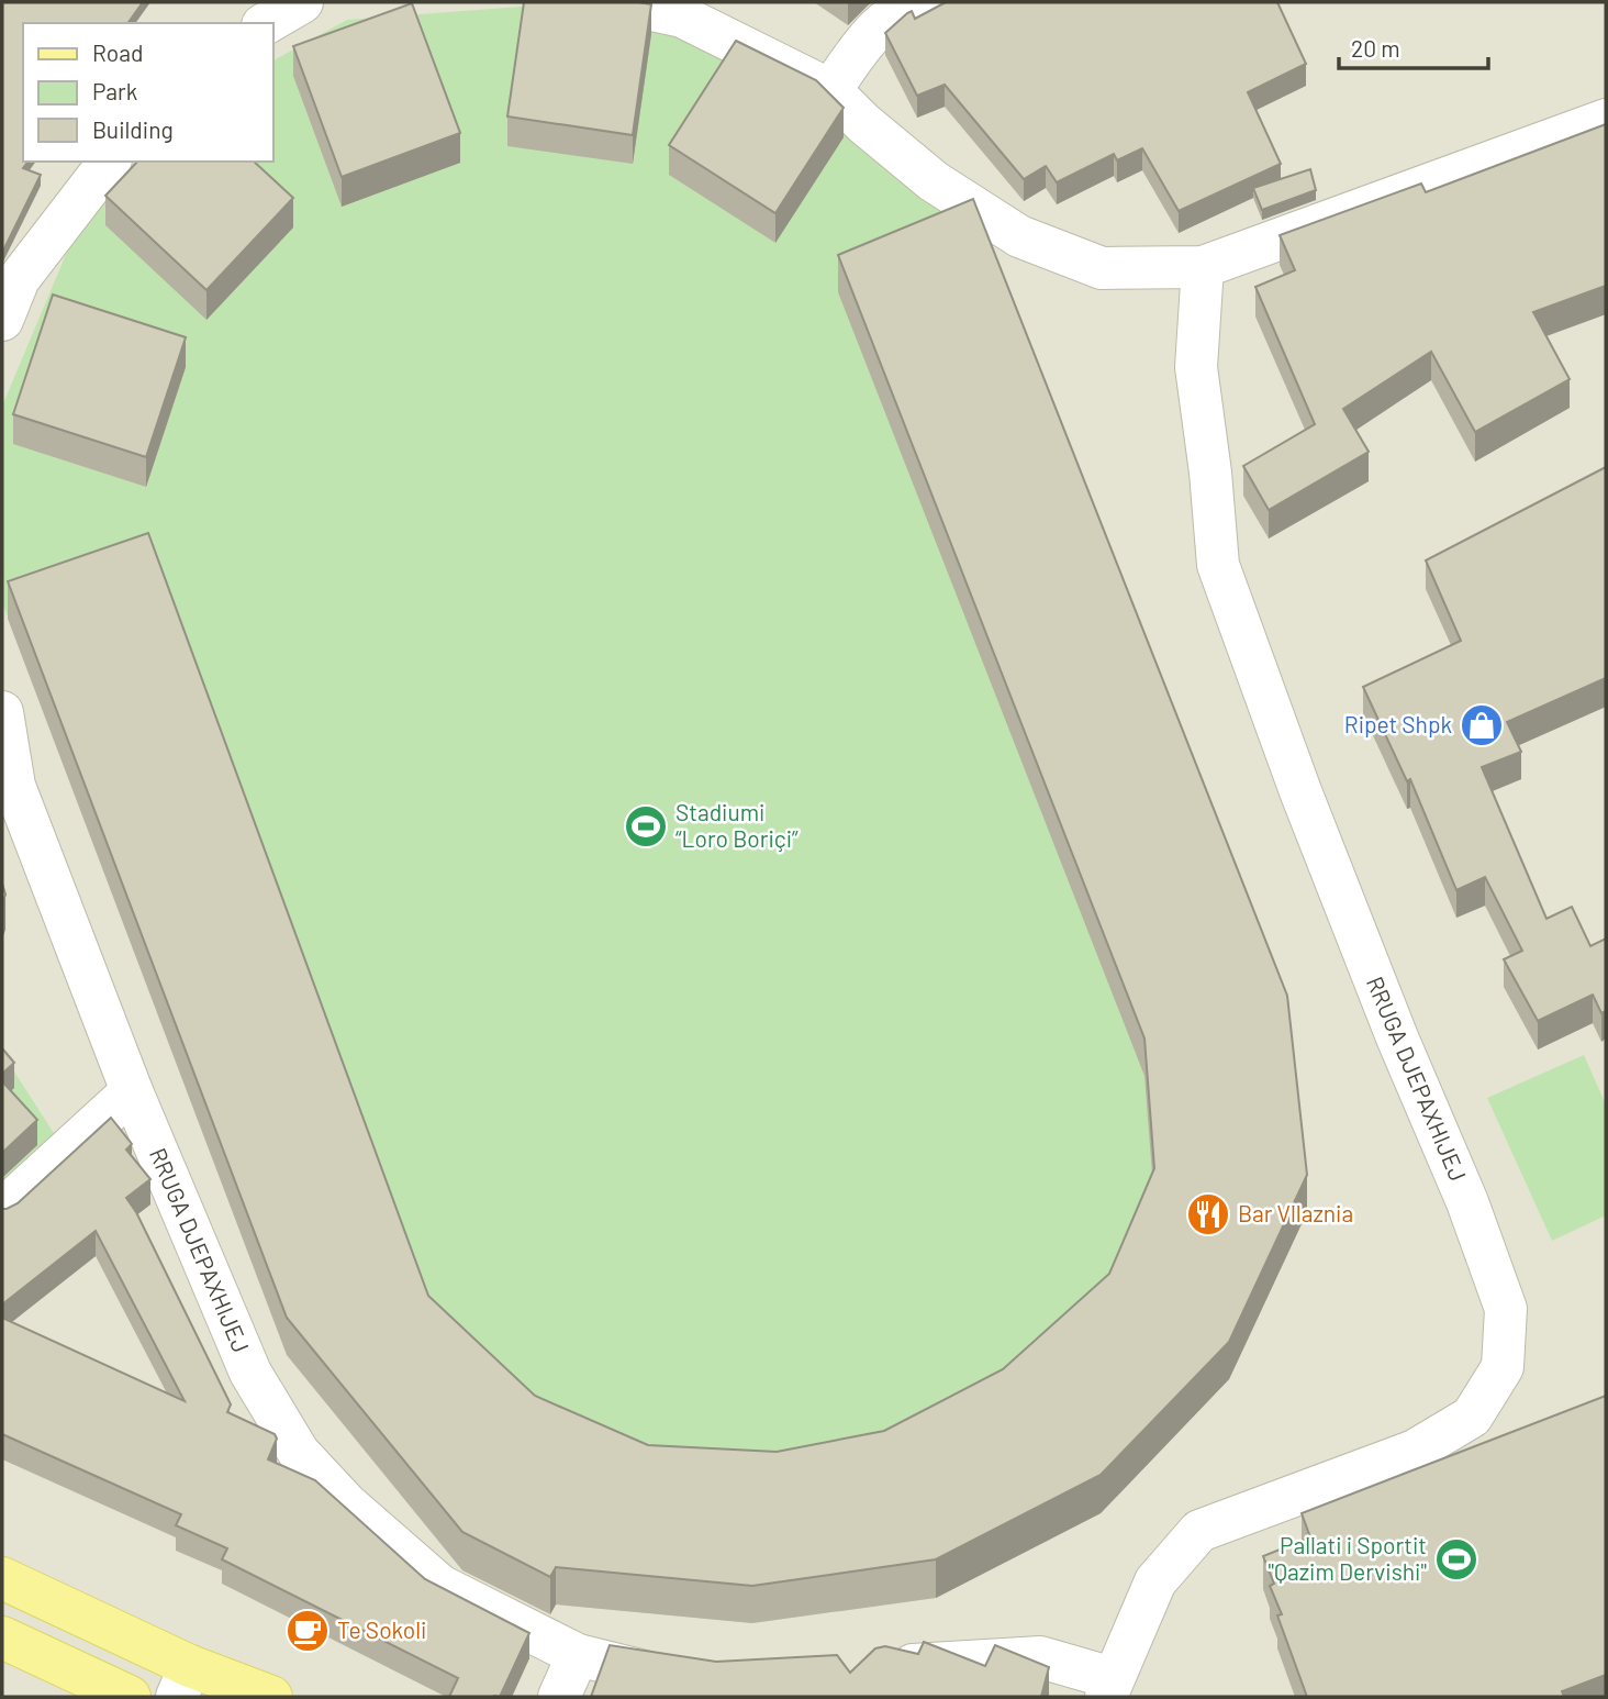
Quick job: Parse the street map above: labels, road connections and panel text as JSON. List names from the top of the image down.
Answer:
{
  "streets": {
    "street": ["RRUGA DJEPAXHIJEJ"]
  },
  "places": {
    "shop": ["Ripet Shpk"],
    "sports": ["Stadiumi “Loro Boriçi”", "Pallati i Sportit \"Qazim Dervishi\""],
    "restaurant": ["Bar Vllaznia"],
    "cafe": ["Te Sokoli"]
  },
  "legend": ["Road", "Park", "Building"],
  "scale_bar": "20 m"
}
